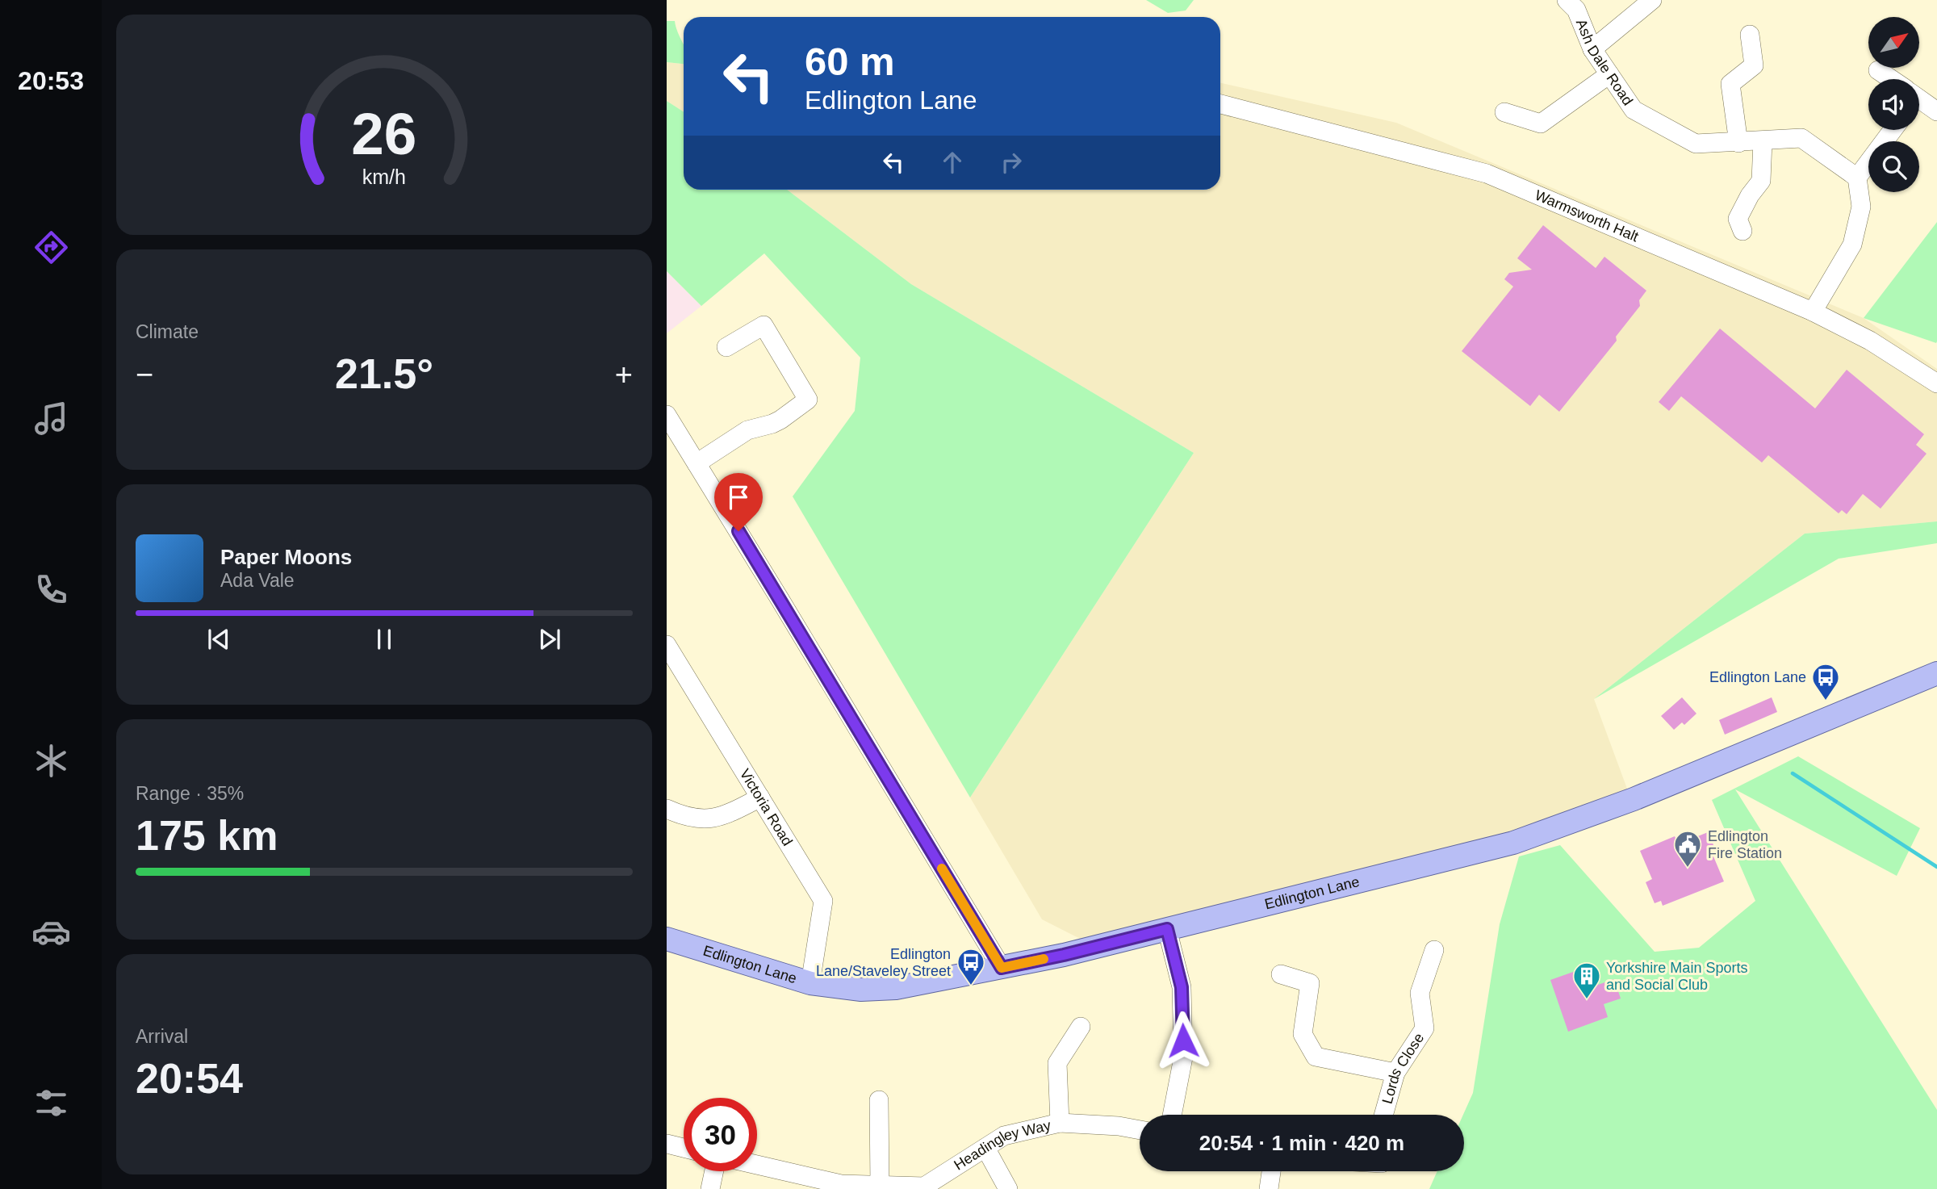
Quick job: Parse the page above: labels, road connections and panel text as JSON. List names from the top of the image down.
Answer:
{
  "streets": {
    "main road": ["Edlington Lane"],
    "street": [
      "Ash Dale Road",
      "Warmsworth Halt",
      "Victoria Road",
      "Lords Close",
      "Headingley Way"
    ]
  },
  "crossings": [
    ["Victoria Road", "Edlington Lane"]
  ],
  "places": {
    "bus stop": ["Edlington Lane", "Edlington Lane/Staveley Street"],
    "public building": ["Edlington Fire Station"],
    "building": ["Yorkshire Main Sports and Social Club"]
  },
  "north": "top right",
  "page": {
    "tabs": "20:53",
    "turn": ["60 m", "Edlington Lane"],
    "tile": [
      "Climate",
      ["Range · 35%", "175 km"],
      ["Arrival", "20:54"]
    ],
    "heat": ["−", "21.5°", "+"],
    "song": ["Paper Moons", "Ada Vale"],
    "limit": "30",
    "trip": "20:54 · 1 min · 420 m",
    "gauge": ["26", "km/h"]
  }
}
